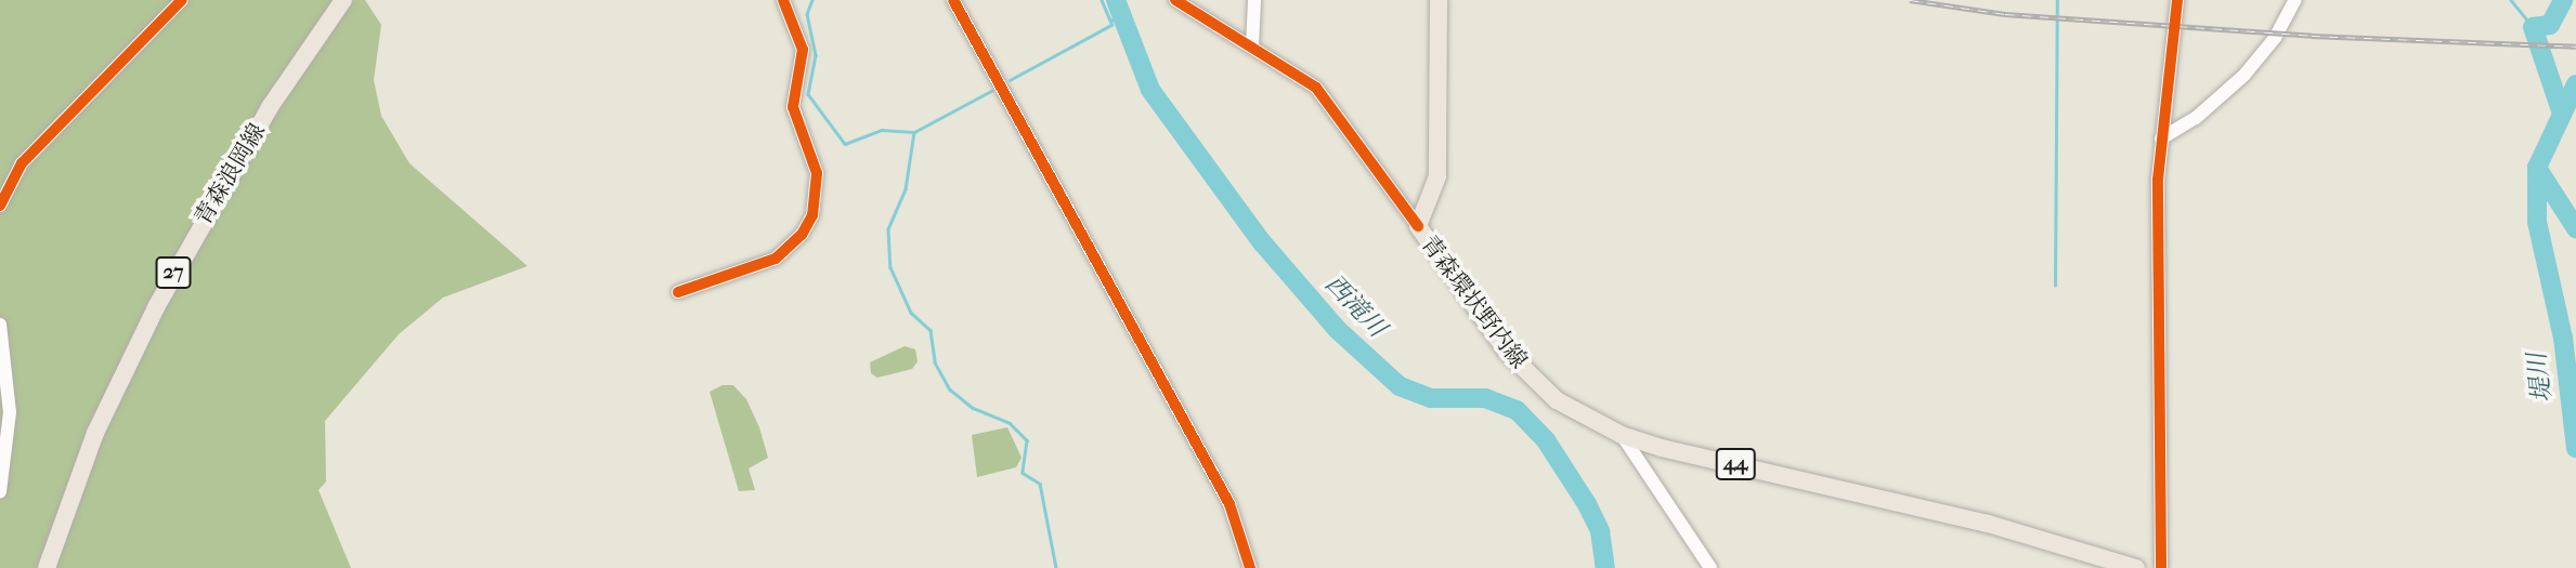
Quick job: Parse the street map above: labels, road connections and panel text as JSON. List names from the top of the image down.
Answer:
{
  "streets": {
    "main road": [
      "青森浪岡線",
      "27",
      "青森環状野内線",
      "44"
    ]
  },
  "water": ["西滝川", "堤川"]
}
